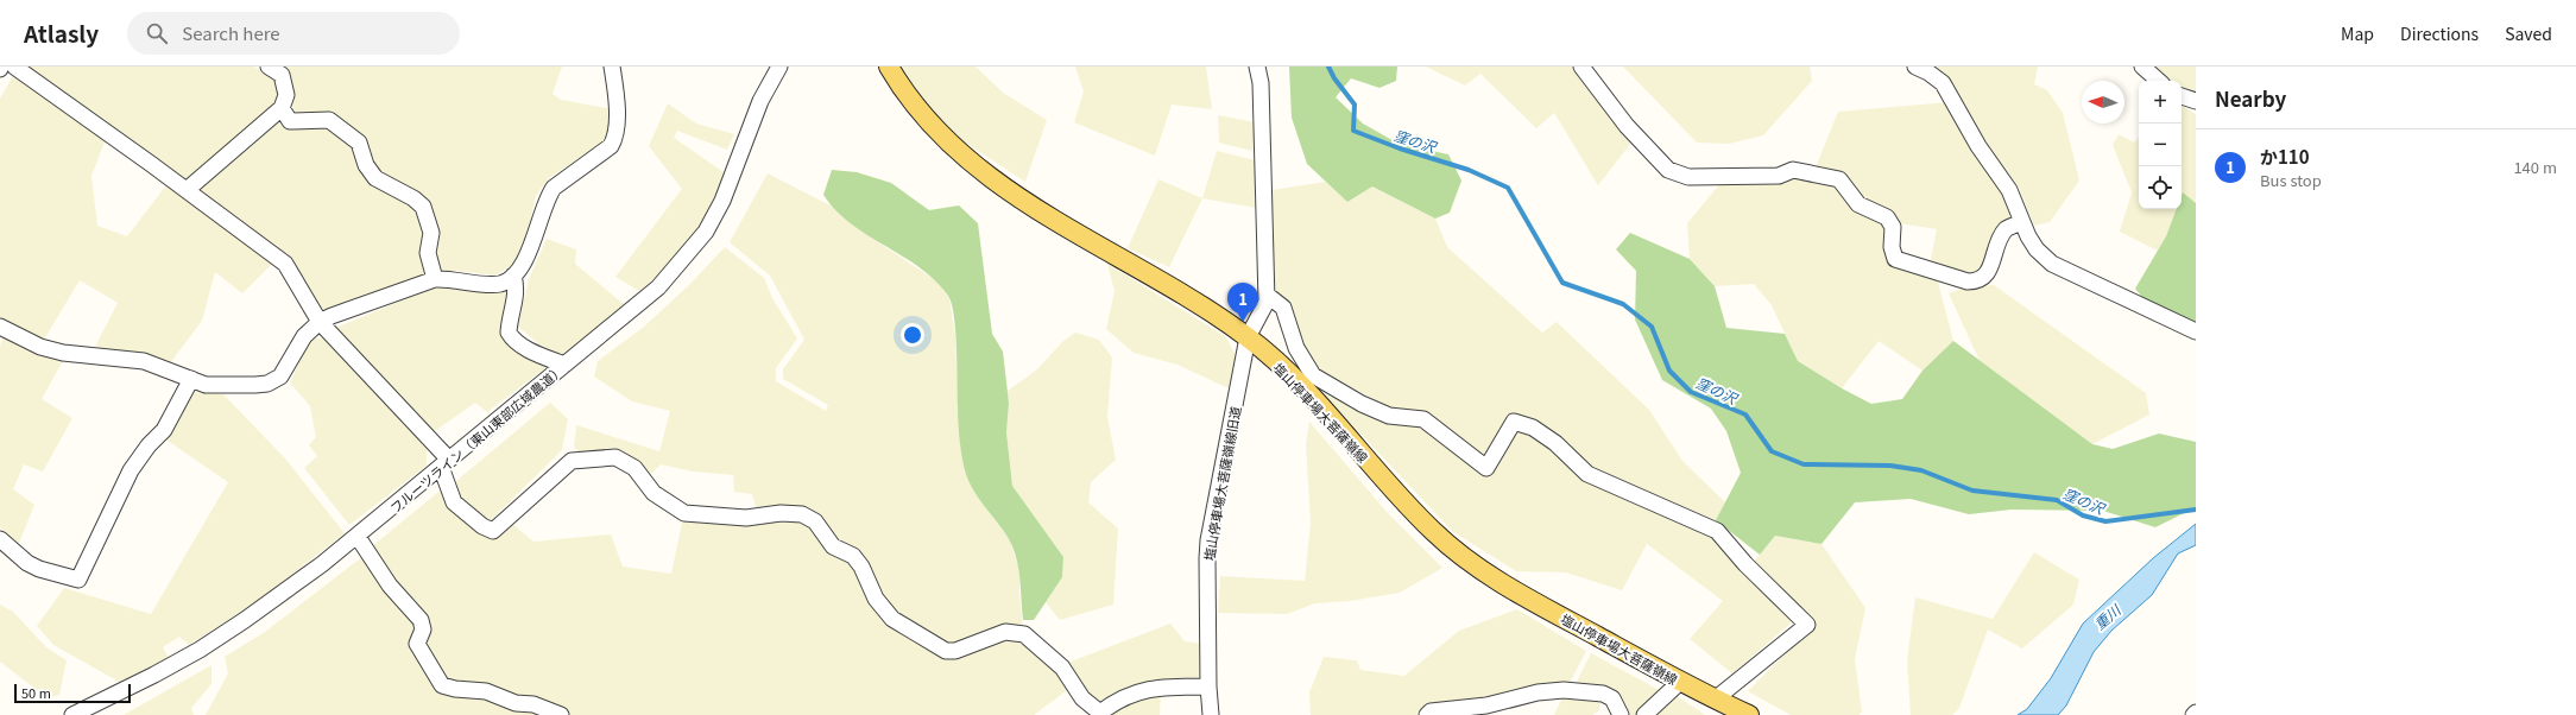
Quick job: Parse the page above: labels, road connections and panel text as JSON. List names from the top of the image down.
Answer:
{
  "streets": {
    "main road": ["塩山停車場大菩薩嶺線"],
    "street": ["フルーツライン（東山東部広域農道）", "塩山停車場大菩薩嶺線旧道"]
  },
  "crossings": [
    ["塩山停車場大菩薩嶺線", "塩山停車場大菩薩嶺線旧道"]
  ],
  "water": ["窪の沢", "重川"],
  "scale_bar": "50 m",
  "north": "left",
  "page": {
    "header": "Atlasly",
    "search": "Search here",
    "nav": ["Map", "Directions", "Saved"],
    "heading": "Nearby",
    "map_buttons": ["+", "−"],
    "list": [
      {
        "mark": "1",
        "name": "か110",
        "note": "Bus stop",
        "value": "140 m"
      }
    ],
    "pins": "1",
    "scale": "50 m"
  }
}
